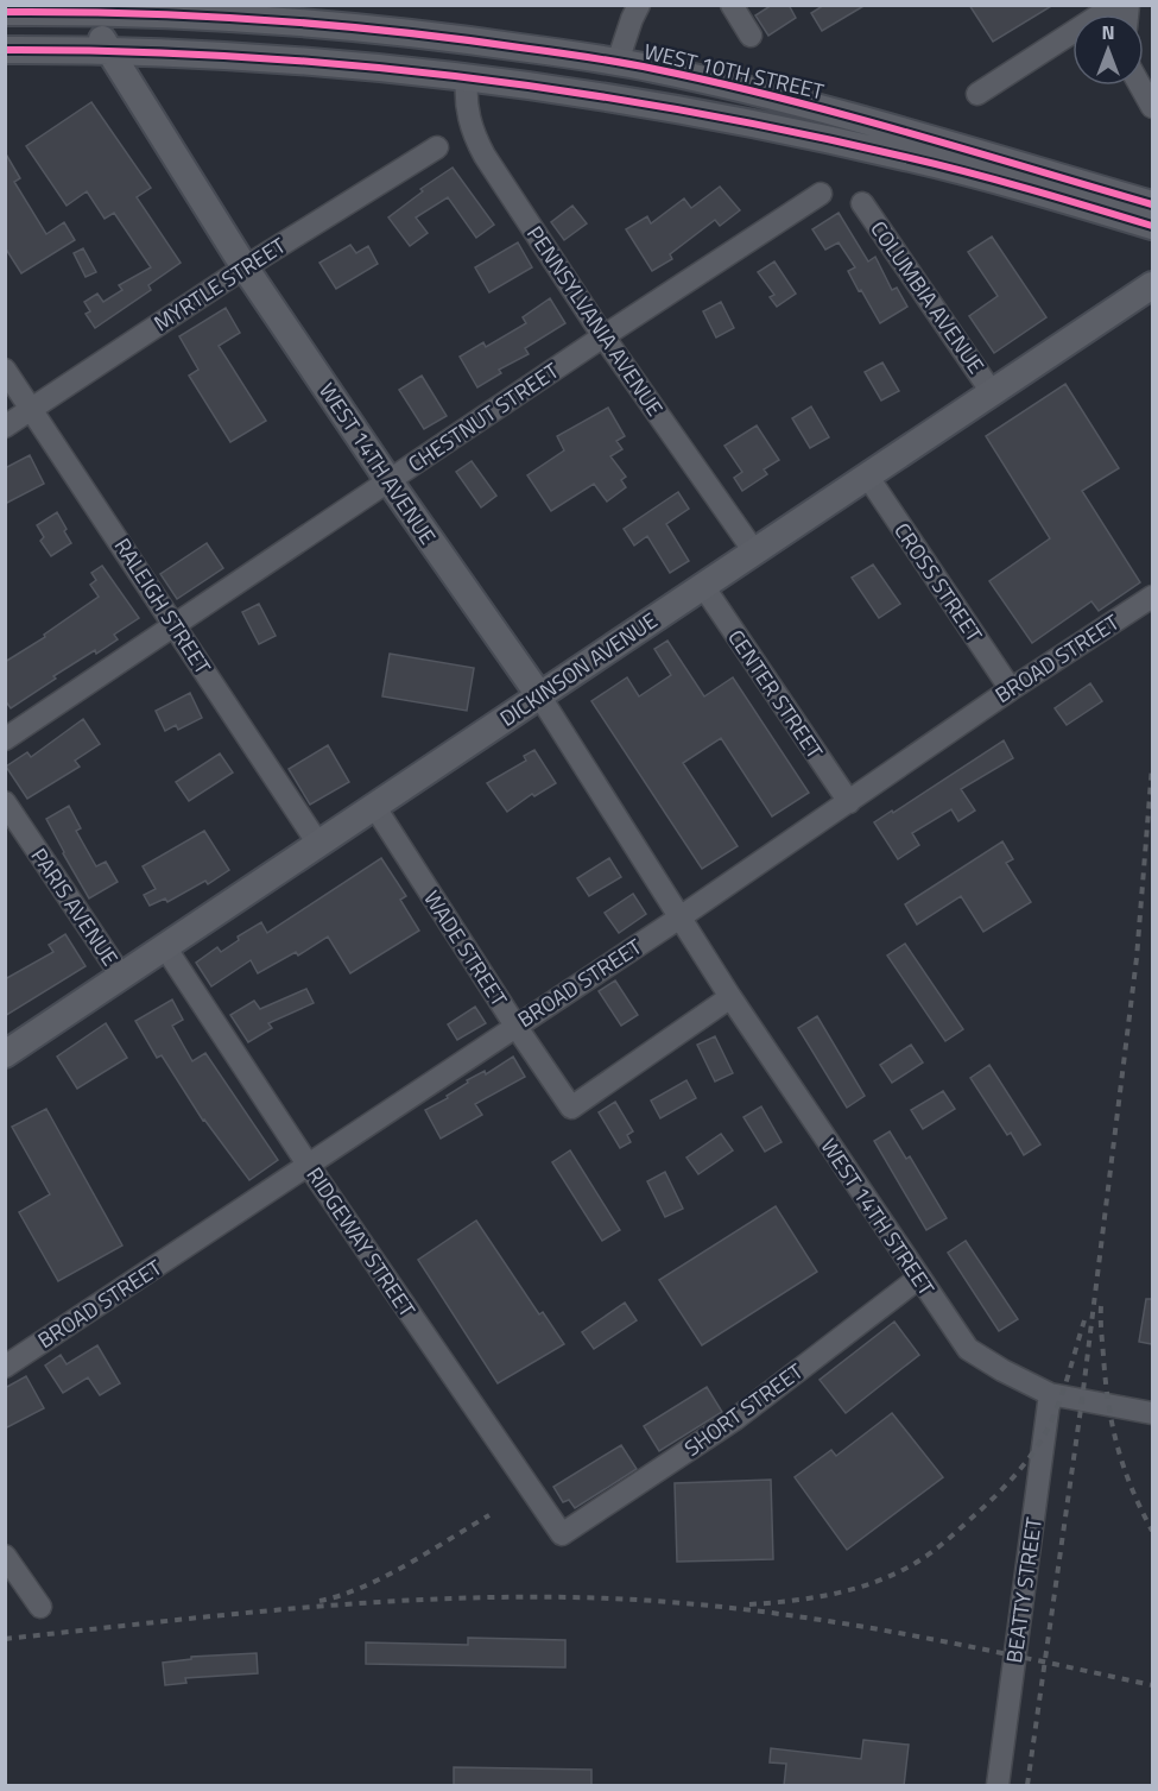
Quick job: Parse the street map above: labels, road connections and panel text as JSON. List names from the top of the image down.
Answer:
{
  "streets": {
    "main road": ["WEST 10TH STREET", "WEST 14TH AVENUE", "DICKINSON AVENUE"],
    "street": [
      "MYRTLE STREET",
      "COLUMBIA AVENUE",
      "PENNSYLVANIA AVENUE",
      "CHESTNUT STREET",
      "CROSS STREET",
      "RALEIGH STREET",
      "BROAD STREET",
      "CENTER STREET",
      "PARIS AVENUE",
      "WADE STREET",
      "WEST 14TH STREET",
      "RIDGEWAY STREET",
      "SHORT STREET",
      "BEATTY STREET"
    ]
  },
  "crossings": [
    ["WEST 10TH STREET", "PENNSYLVANIA AVENUE"],
    ["WEST 10TH STREET", "WEST 14TH AVENUE"],
    ["MYRTLE STREET", "WEST 14TH AVENUE"],
    ["MYRTLE STREET", "RALEIGH STREET"],
    ["COLUMBIA AVENUE", "DICKINSON AVENUE"],
    ["PENNSYLVANIA AVENUE", "CHESTNUT STREET"],
    ["PENNSYLVANIA AVENUE", "DICKINSON AVENUE"],
    ["CHESTNUT STREET", "WEST 14TH AVENUE"],
    ["CHESTNUT STREET", "RALEIGH STREET"],
    ["WEST 14TH AVENUE", "BROAD STREET"],
    ["WEST 14TH AVENUE", "DICKINSON AVENUE"],
    ["WEST 14TH AVENUE", "WEST 14TH STREET"],
    ["CROSS STREET", "BROAD STREET"],
    ["CROSS STREET", "DICKINSON AVENUE"],
    ["RALEIGH STREET", "DICKINSON AVENUE"],
    ["BROAD STREET", "CENTER STREET"],
    ["BROAD STREET", "WADE STREET"],
    ["BROAD STREET", "WEST 14TH STREET"],
    ["BROAD STREET", "RIDGEWAY STREET"],
    ["DICKINSON AVENUE", "CENTER STREET"],
    ["DICKINSON AVENUE", "PARIS AVENUE"],
    ["DICKINSON AVENUE", "WADE STREET"],
    ["DICKINSON AVENUE", "RIDGEWAY STREET"],
    ["WADE STREET", "WEST 14TH STREET"],
    ["WEST 14TH STREET", "SHORT STREET"],
    ["WEST 14TH STREET", "BEATTY STREET"],
    ["RIDGEWAY STREET", "SHORT STREET"]
  ],
  "north": "top"
}
